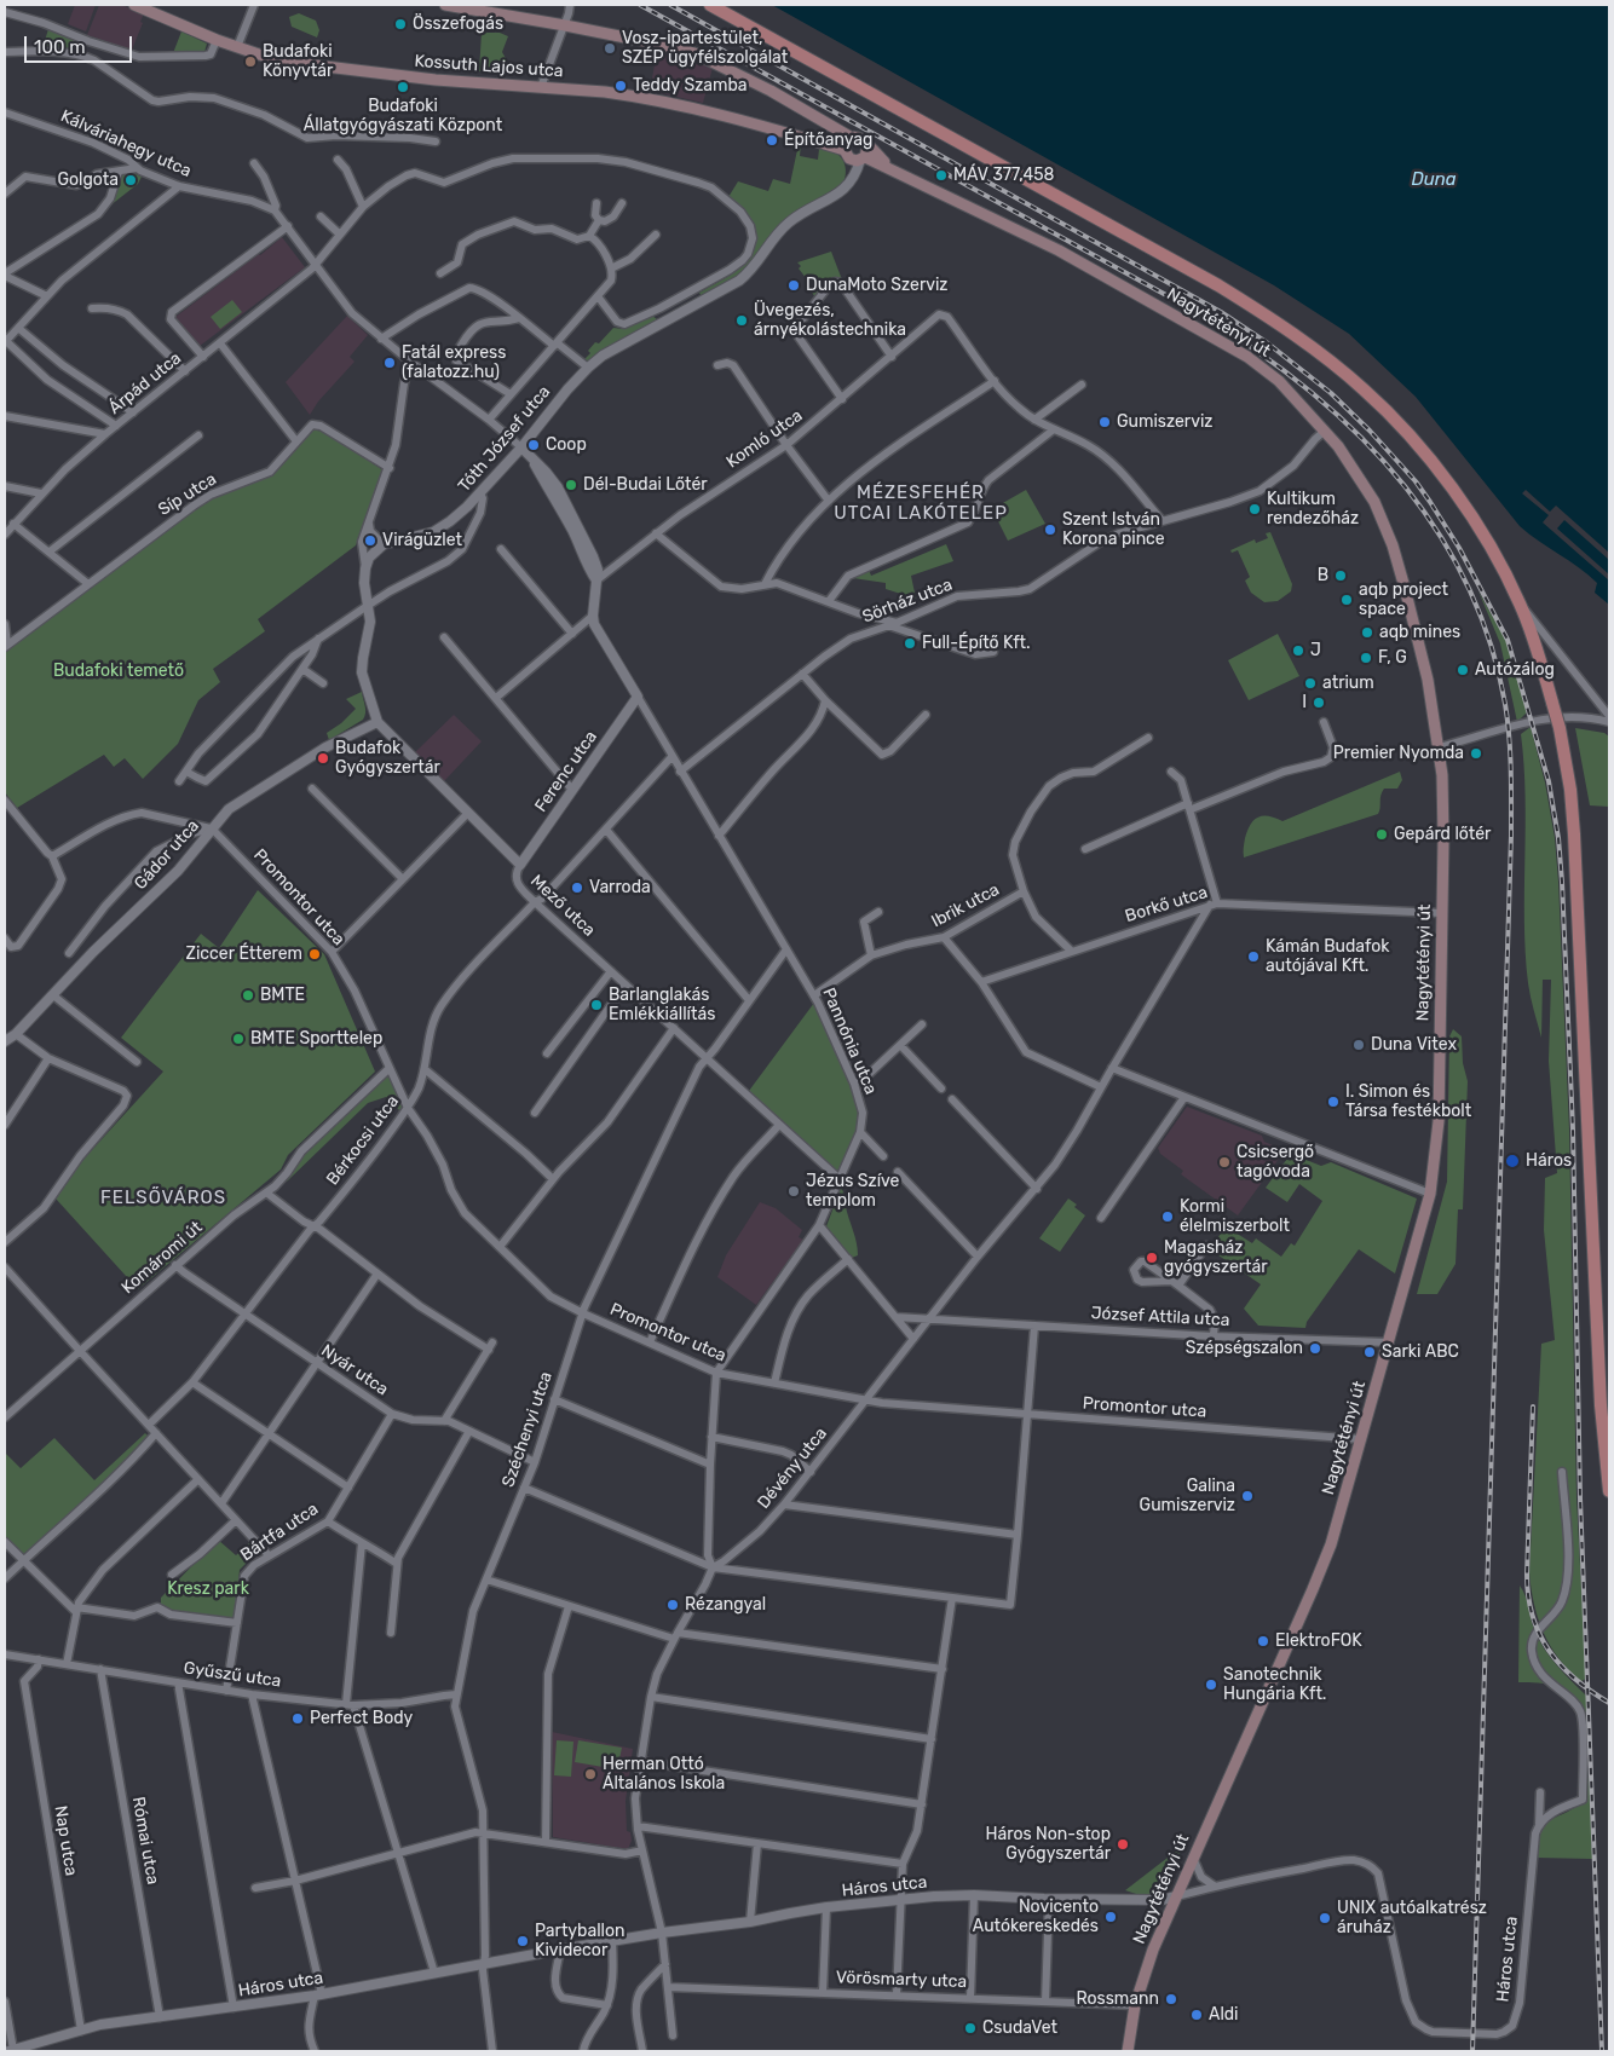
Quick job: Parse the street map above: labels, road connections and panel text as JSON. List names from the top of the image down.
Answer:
{
  "streets": {
    "main road": ["Kossuth Lajos utca", "Nagytétényi út"],
    "street": [
      "Kálváriahegy utca",
      "Árpád utca",
      "Tóth József utca",
      "Komló utca",
      "Síp utca",
      "Sörház utca",
      "Ferenc utca",
      "Gádor utca",
      "Promontor utca",
      "Borkő utca",
      "Mező utca",
      "Ibrik utca",
      "Pannónia utca",
      "Bérkocsi utca",
      "Komáromi út",
      "József Attila utca",
      "Nyár utca",
      "Széchenyi utca",
      "Dévény utca",
      "Bártfa utca",
      "Gyűszű utca",
      "Nap utca",
      "Római utca",
      "Háros utca",
      "Vörösmarty utca"
    ]
  },
  "crossings": [
    ["Kossuth Lajos utca", "Nagytétényi út"],
    ["Kossuth Lajos utca", "Tóth József utca"],
    ["Kálváriahegy utca", "Árpád utca"],
    ["Kálváriahegy utca", "Tóth József utca"],
    ["Nagytétényi út", "Tóth József utca"],
    ["Nagytétényi út", "Sörház utca"],
    ["Nagytétényi út", "Promontor utca"],
    ["Nagytétényi út", "Borkő utca"],
    ["Nagytétényi út", "József Attila utca"],
    ["Nagytétényi út", "Háros utca"],
    ["Nagytétényi út", "Vörösmarty utca"],
    ["Komló utca", "Pannónia utca"],
    ["Sörház utca", "Pannónia utca"],
    ["Ferenc utca", "Mező utca"],
    ["Ferenc utca", "Pannónia utca"],
    ["Gádor utca", "Promontor utca"],
    ["Gádor utca", "Mező utca"],
    ["Promontor utca", "Pannónia utca"],
    ["Promontor utca", "Bérkocsi utca"],
    ["Promontor utca", "Komáromi út"],
    ["Promontor utca", "Széchenyi utca"],
    ["Promontor utca", "Dévény utca"],
    ["Borkő utca", "Dévény utca"],
    ["Mező utca", "Pannónia utca"],
    ["Mező utca", "Bérkocsi utca"],
    ["Mező utca", "Széchenyi utca"],
    ["Ibrik utca", "Pannónia utca"],
    ["Pannónia utca", "Bérkocsi utca"],
    ["Pannónia utca", "Széchenyi utca"],
    ["Bérkocsi utca", "Nyár utca"],
    ["Komáromi út", "Nyár utca"],
    ["József Attila utca", "Dévény utca"],
    ["Nyár utca", "Széchenyi utca"],
    ["Nyár utca", "Bártfa utca"],
    ["Széchenyi utca", "Gyűszű utca"],
    ["Széchenyi utca", "Háros utca"],
    ["Dévény utca", "Háros utca"],
    ["Dévény utca", "Vörösmarty utca"],
    ["Bártfa utca", "Gyűszű utca"],
    ["Gyűszű utca", "Nap utca"],
    ["Gyűszű utca", "Római utca"],
    ["Nap utca", "Háros utca"],
    ["Római utca", "Háros utca"]
  ],
  "districts": ["MÉZESFEHÉR UTCAI LAKÓTELEP", "FELSŐVÁROS"],
  "water": ["Duna"],
  "parks": ["Budafoki temető", "Kresz park"],
  "places": [
    "Összefogás",
    "Vosz-ipartestület, SZÉP ügyfélszolgálat",
    "Budafoki Könyvtár",
    "Teddy Szamba",
    "Budafoki Állatgyógyászati Központ",
    "Építőanyag",
    "MÁV 377,458",
    "Golgota",
    "DunaMoto Szerviz",
    "Üvegezés, árnyékolástechnika",
    "Fatál express (falatozz.hu)",
    "Gumiszerviz",
    "Coop",
    "Dél-Budai Lőtér",
    "Kultikum rendezőház",
    "Szent István Korona pince",
    "Virágüzlet",
    "B",
    "aqb project space",
    "aqb mines",
    "Full-Építő Kft.",
    "J",
    "F, G",
    "Autózálog",
    "atrium",
    "I",
    "Premier Nyomda",
    "Budafok Gyógyszertár",
    "Gepárd lőtér",
    "Varroda",
    "Ziccer Étterem",
    "Kámán Budafok autójával Kft.",
    "BMTE",
    "Barlanglakás Emlékkiállítás",
    "BMTE Sporttelep",
    "Duna Vitex",
    "I. Simon és Társa festékbolt",
    "Háros",
    "Csicsergő tagóvoda",
    "Jézus Szíve templom",
    "Kormi élelmiszerbolt",
    "Magasház gyógyszertár",
    "Szépségszalon",
    "Sarki ABC",
    "Galina Gumiszerviz",
    "Rézangyal",
    "ElektroFOK",
    "Sanotechnik Hungária Kft.",
    "Perfect Body",
    "Herman Ottó Általános Iskola",
    "Háros Non-stop Gyógyszertár",
    "Novicento Autókereskedés",
    "UNIX autóalkatrész áruház",
    "Partyballon Kividecor",
    "Rossmann",
    "Aldi",
    "CsudaVet"
  ],
  "scale_bar": "100 m"
}
